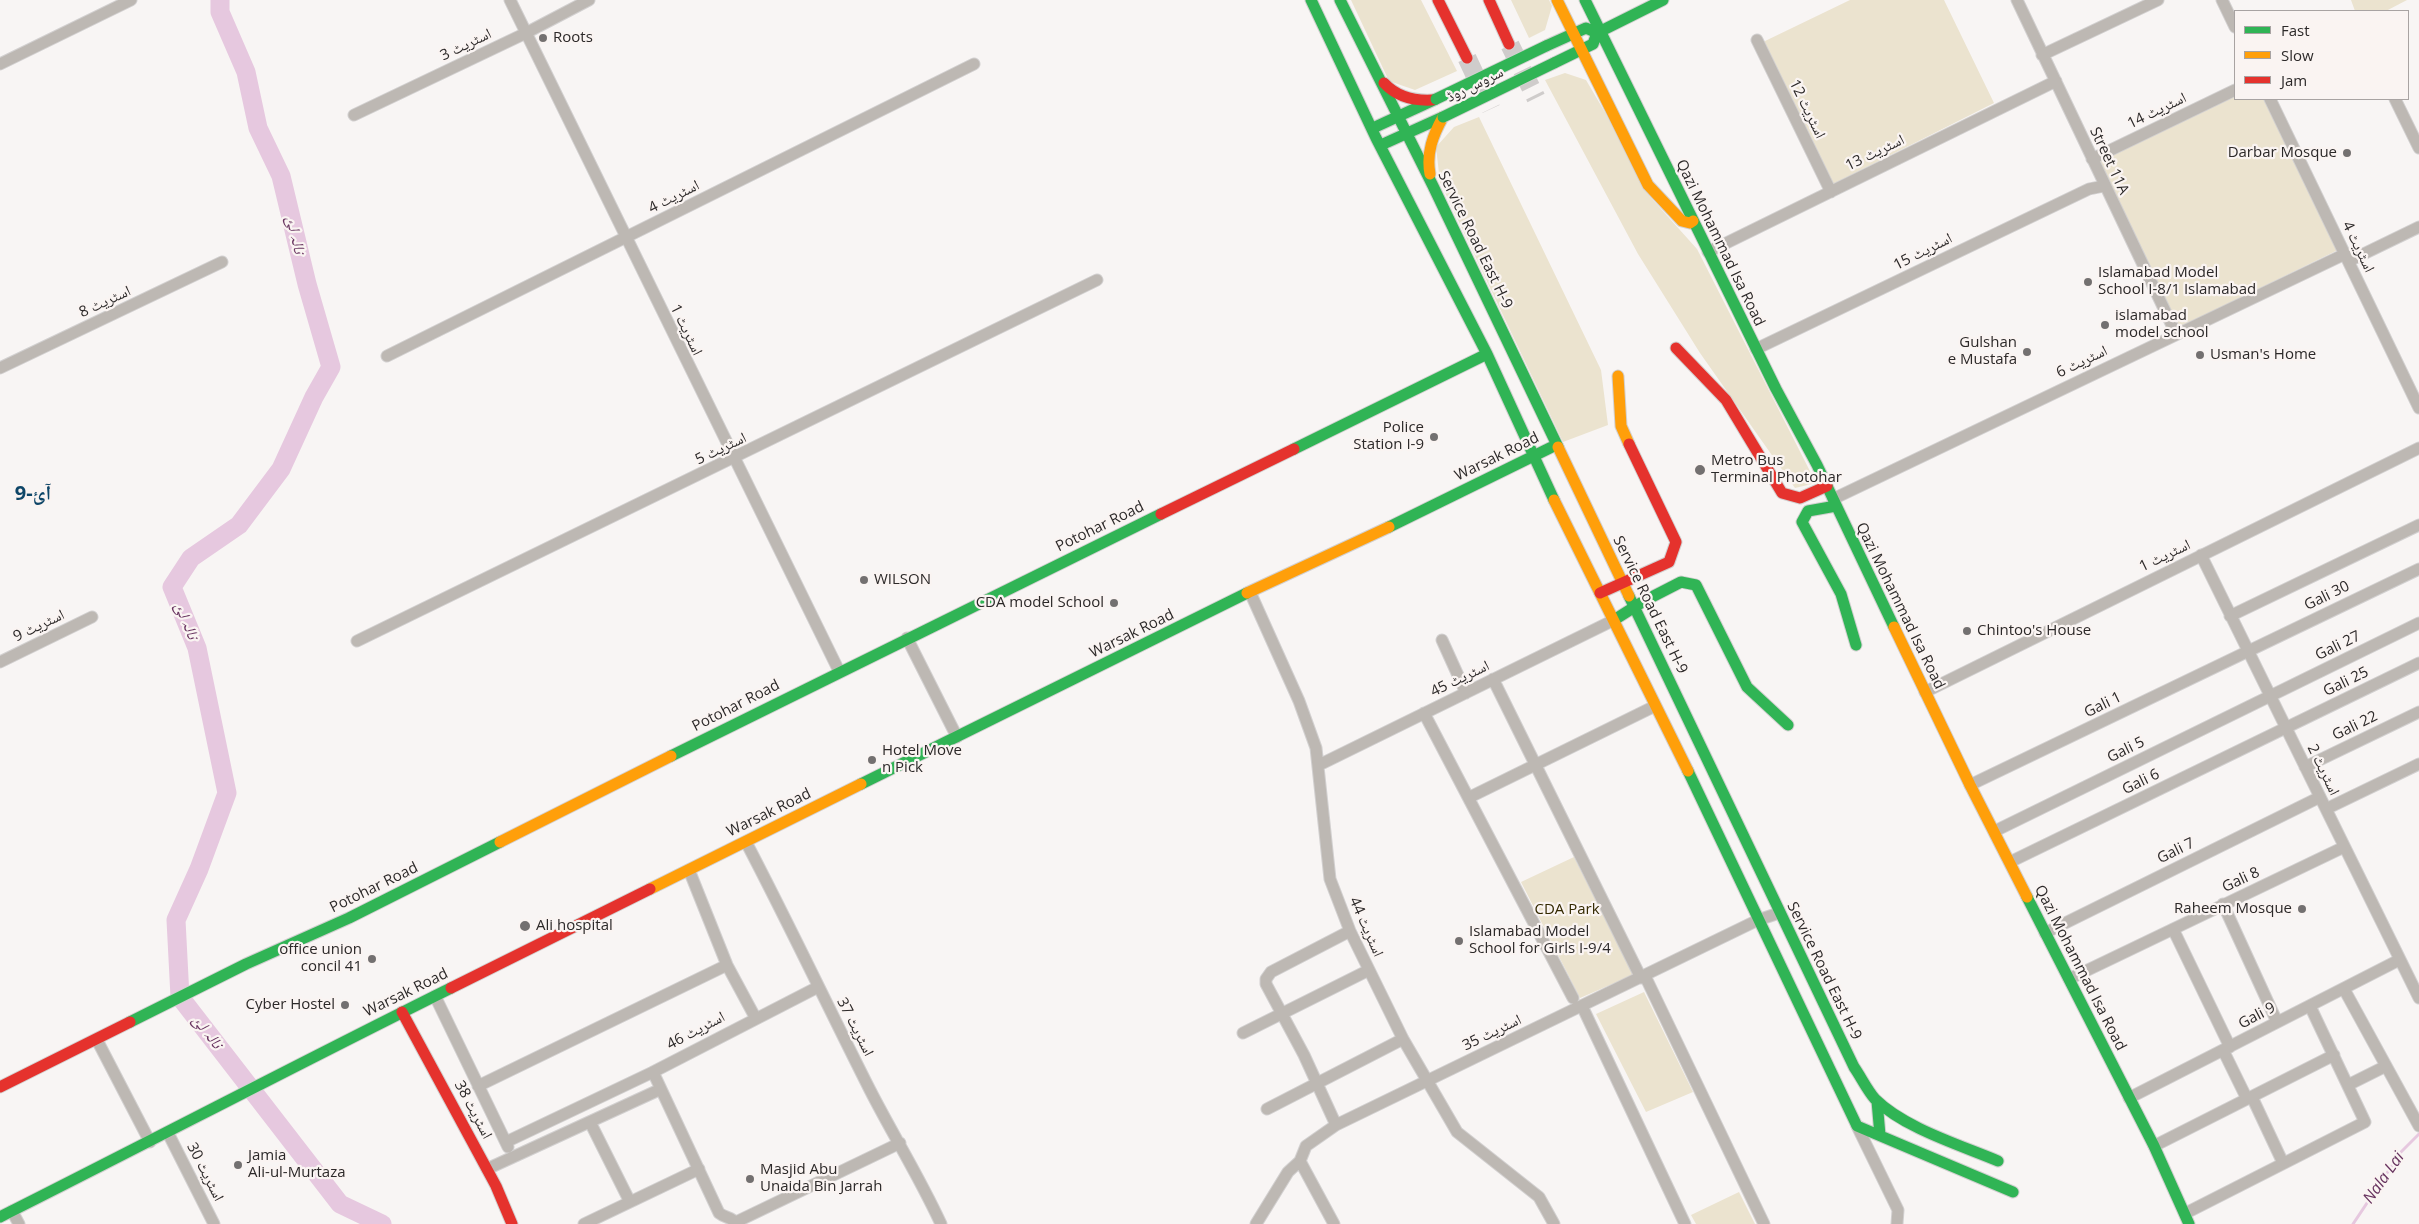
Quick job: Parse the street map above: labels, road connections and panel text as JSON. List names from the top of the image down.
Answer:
{
  "streets": {
    "street": [
      "اسٹریٹ 3",
      "سروس روڈ",
      "اسٹریٹ 12",
      "اسٹریٹ 14",
      "اسٹریٹ 13",
      "Street 11A",
      "اسٹریٹ 4",
      "Service Road East H-9",
      "Qazi Mohammad Isa Road",
      "اسٹریٹ 15",
      "اسٹریٹ 8",
      "اسٹریٹ 1",
      "اسٹریٹ 6",
      "اسٹریٹ 5",
      "Warsak Road",
      "Potohar Road",
      "Gali 30",
      "اسٹریٹ 9",
      "Gali 27",
      "اسٹریٹ 45",
      "Gali 25",
      "Gali 1",
      "Gali 22",
      "Gali 5",
      "اسٹریٹ 2",
      "Gali 6",
      "Gali 7",
      "Gali 8",
      "اسٹریٹ 44",
      "Gali 9",
      "اسٹریٹ 37",
      "اسٹریٹ 46",
      "اسٹریٹ 35",
      "اسٹریٹ 38",
      "اسٹریٹ 30"
    ]
  },
  "crossings": [
    ["اسٹریٹ 3", "اسٹریٹ 1"],
    ["سروس روڈ", "Service Road East H-9"],
    ["سروس روڈ", "Qazi Mohammad Isa Road"],
    ["اسٹریٹ 12", "اسٹریٹ 13"],
    ["اسٹریٹ 14", "Street 11A"],
    ["اسٹریٹ 13", "Street 11A"],
    ["اسٹریٹ 13", "Qazi Mohammad Isa Road"],
    ["Street 11A", "اسٹریٹ 15"],
    ["Street 11A", "اسٹریٹ 6"],
    ["اسٹریٹ 4", "اسٹریٹ 1"],
    ["اسٹریٹ 4", "اسٹریٹ 6"],
    ["Service Road East H-9", "Warsak Road"],
    ["Service Road East H-9", "اسٹریٹ 35"],
    ["Qazi Mohammad Isa Road", "اسٹریٹ 15"],
    ["Qazi Mohammad Isa Road", "اسٹریٹ 1"],
    ["Qazi Mohammad Isa Road", "اسٹریٹ 6"],
    ["Qazi Mohammad Isa Road", "Gali 1"],
    ["Qazi Mohammad Isa Road", "Gali 5"],
    ["Qazi Mohammad Isa Road", "Gali 6"],
    ["Qazi Mohammad Isa Road", "Gali 7"],
    ["Qazi Mohammad Isa Road", "Gali 8"],
    ["Qazi Mohammad Isa Road", "Gali 9"],
    ["اسٹریٹ 1", "اسٹریٹ 5"],
    ["اسٹریٹ 1", "Potohar Road"],
    ["اسٹریٹ 1", "اسٹریٹ 2"],
    ["Warsak Road", "اسٹریٹ 44"],
    ["Warsak Road", "اسٹریٹ 37"],
    ["Warsak Road", "اسٹریٹ 38"],
    ["Warsak Road", "اسٹریٹ 30"],
    ["Gali 30", "Gali 1"],
    ["Gali 30", "اسٹریٹ 2"],
    ["Gali 27", "Gali 5"],
    ["Gali 27", "اسٹریٹ 2"],
    ["اسٹریٹ 45", "اسٹریٹ 44"],
    ["Gali 25", "اسٹریٹ 2"],
    ["Gali 25", "Gali 6"],
    ["Gali 1", "اسٹریٹ 2"],
    ["Gali 22", "اسٹریٹ 2"],
    ["Gali 5", "اسٹریٹ 2"],
    ["اسٹریٹ 2", "Gali 6"],
    ["اسٹریٹ 2", "Gali 7"],
    ["اسٹریٹ 2", "Gali 8"],
    ["اسٹریٹ 2", "Gali 9"],
    ["اسٹریٹ 44", "اسٹریٹ 35"],
    ["اسٹریٹ 37", "اسٹریٹ 46"]
  ],
  "districts": ["آئ-9"],
  "water": ["نالہ لئ", "Nala Lai"],
  "parks": ["CDA Park"],
  "places": [
    "Roots",
    "Darbar Mosque",
    "Islamabad Model School I-8/1 Islamabad",
    "islamabad model school",
    "Gulshan e Mustafa",
    "Usman's Home",
    "Police Station I-9",
    "Metro Bus Terminal Photohar",
    "WILSON",
    "CDA model School",
    "Chintoo's House",
    "Hotel Move n Pick",
    "Raheem Mosque",
    "Ali hospital",
    "Islamabad Model School for Girls I-9/4",
    "office union concil 41",
    "Cyber Hostel",
    "Jamia Ali-ul-Murtaza",
    "Masjid Abu Unaida Bin Jarrah"
  ],
  "legend": ["Fast", "Slow", "Jam"]
}
